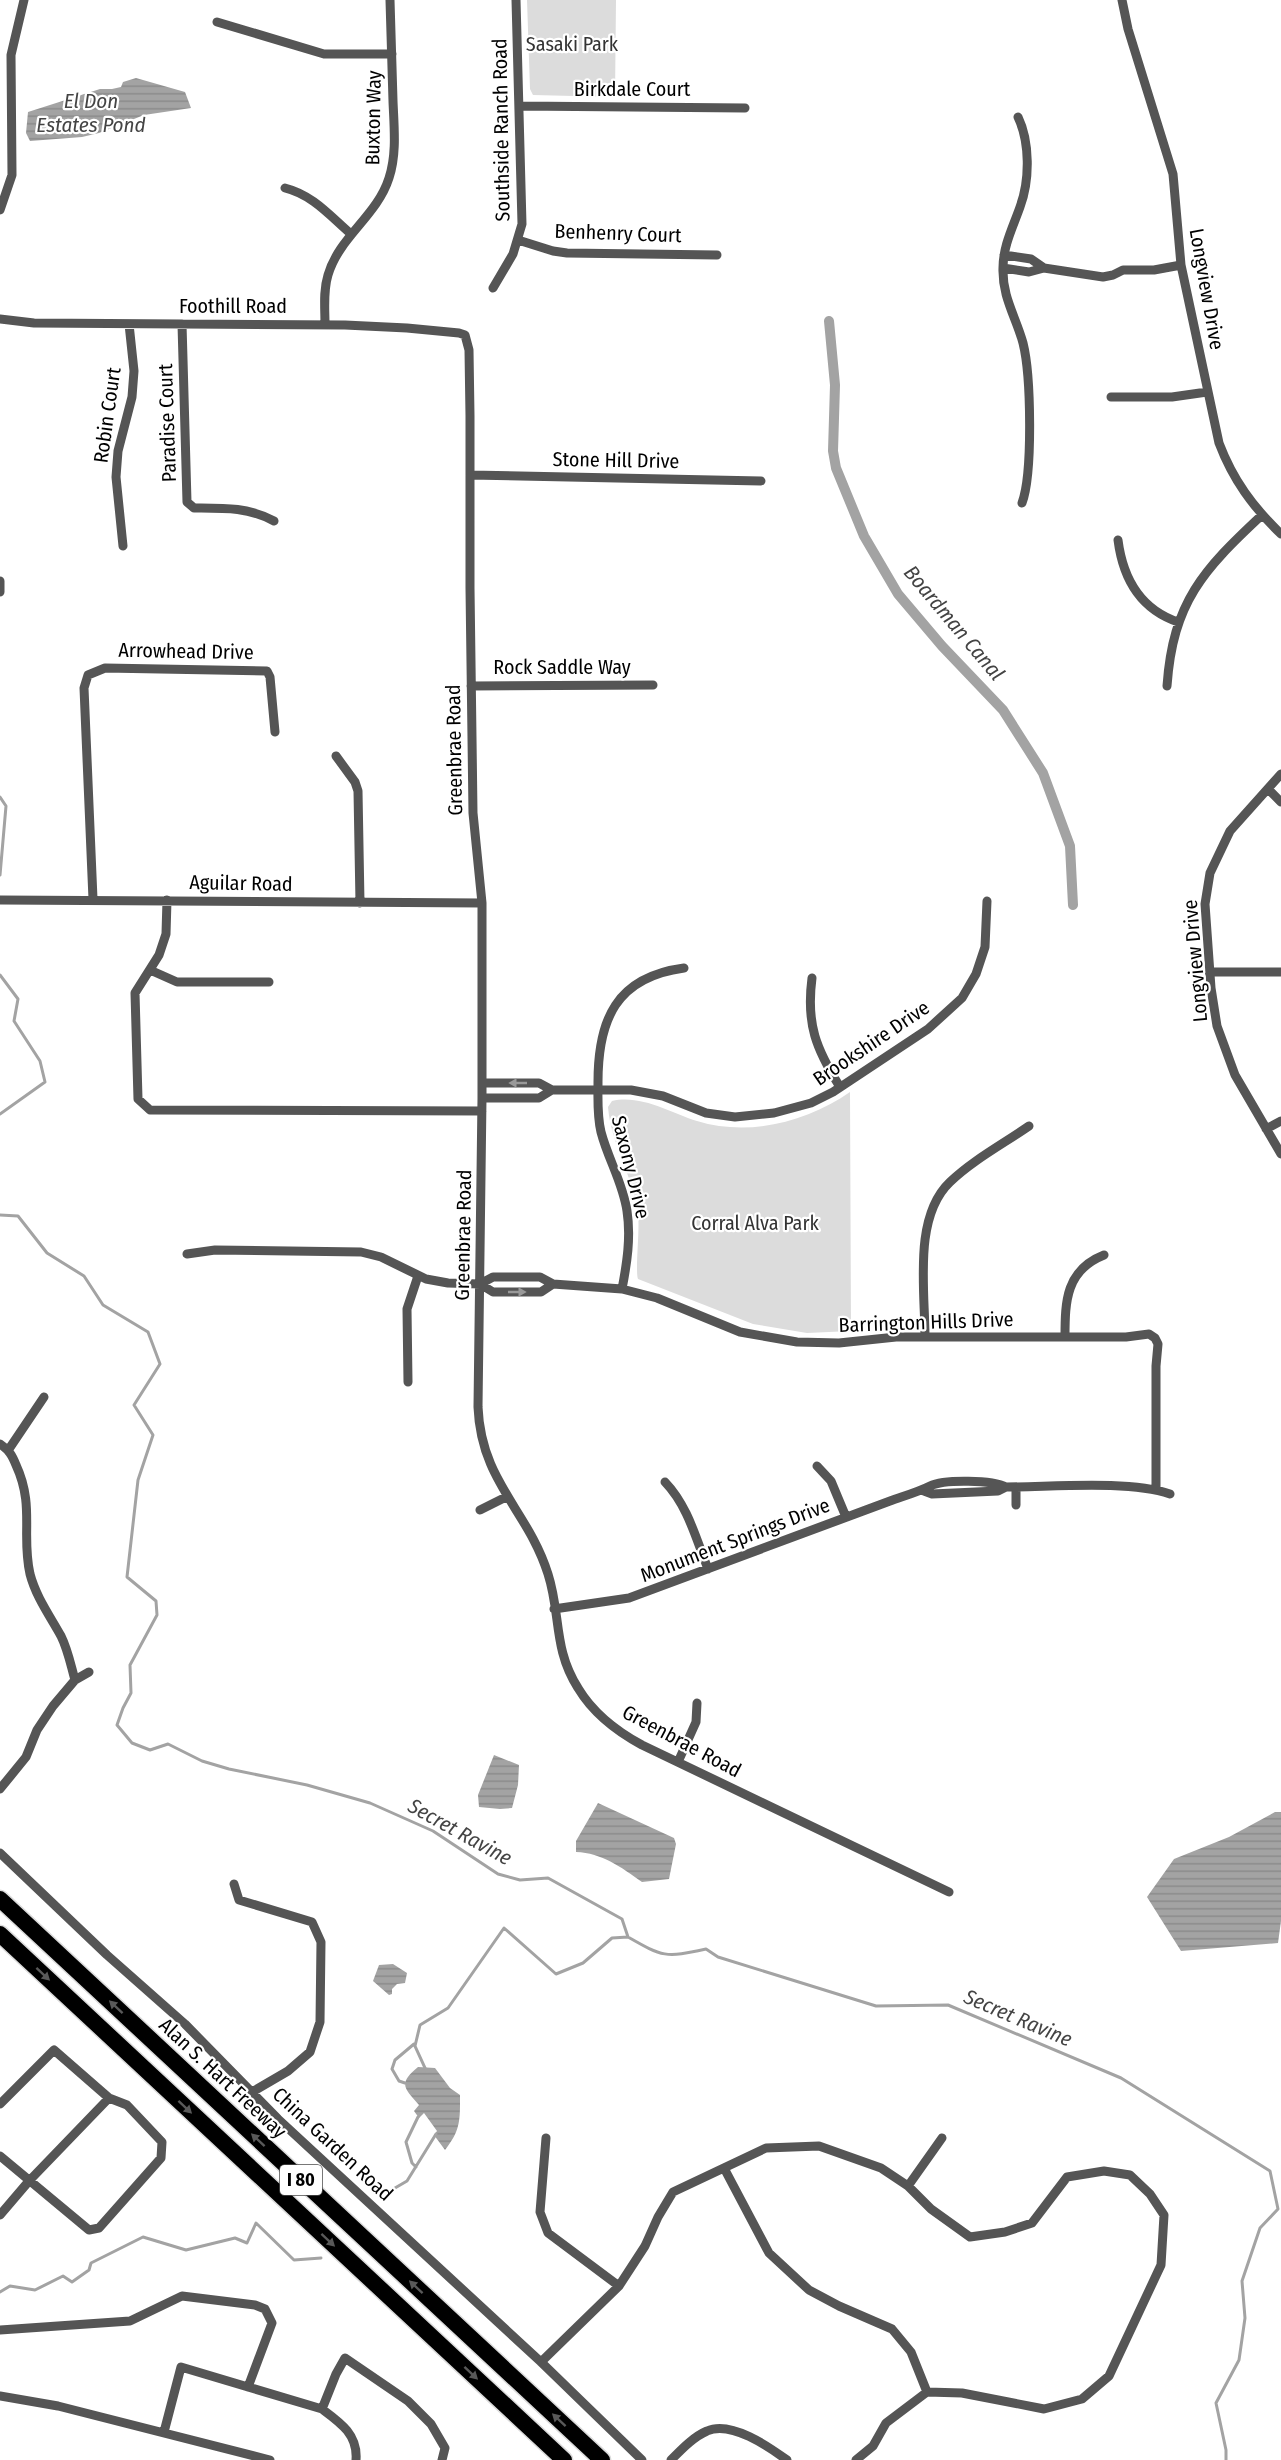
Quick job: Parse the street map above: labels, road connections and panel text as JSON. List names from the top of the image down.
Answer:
{
  "streets": {
    "highway": ["Alan S. Hart Freeway", "I 80"],
    "street": [
      "Birkdale Court",
      "Buxton Way",
      "Southside Ranch Road",
      "Benhenry Court",
      "Longview Drive",
      "Foothill Road",
      "Robin Court",
      "Paradise Court",
      "Stone Hill Drive",
      "Arrowhead Drive",
      "Rock Saddle Way",
      "Greenbrae Road",
      "Aguilar Road",
      "Brookshire Drive",
      "Saxony Drive",
      "Barrington Hills Drive",
      "Monument Springs Drive",
      "China Garden Road"
    ]
  },
  "crossings": [
    ["Birkdale Court", "Southside Ranch Road"],
    ["Buxton Way", "Foothill Road"],
    ["Southside Ranch Road", "Benhenry Court"],
    ["Foothill Road", "Robin Court"],
    ["Foothill Road", "Paradise Court"],
    ["Foothill Road", "Greenbrae Road"],
    ["Stone Hill Drive", "Greenbrae Road"],
    ["Arrowhead Drive", "Aguilar Road"],
    ["Rock Saddle Way", "Greenbrae Road"],
    ["Greenbrae Road", "Aguilar Road"],
    ["Greenbrae Road", "Brookshire Drive"],
    ["Greenbrae Road", "Barrington Hills Drive"],
    ["Greenbrae Road", "Monument Springs Drive"],
    ["Brookshire Drive", "Saxony Drive"],
    ["Saxony Drive", "Barrington Hills Drive"],
    ["Barrington Hills Drive", "Monument Springs Drive"]
  ],
  "water": ["El Don Estates Pond", "Boardman Canal", "Secret Ravine"],
  "parks": ["Sasaki Park", "Corral Alva Park"]
}
